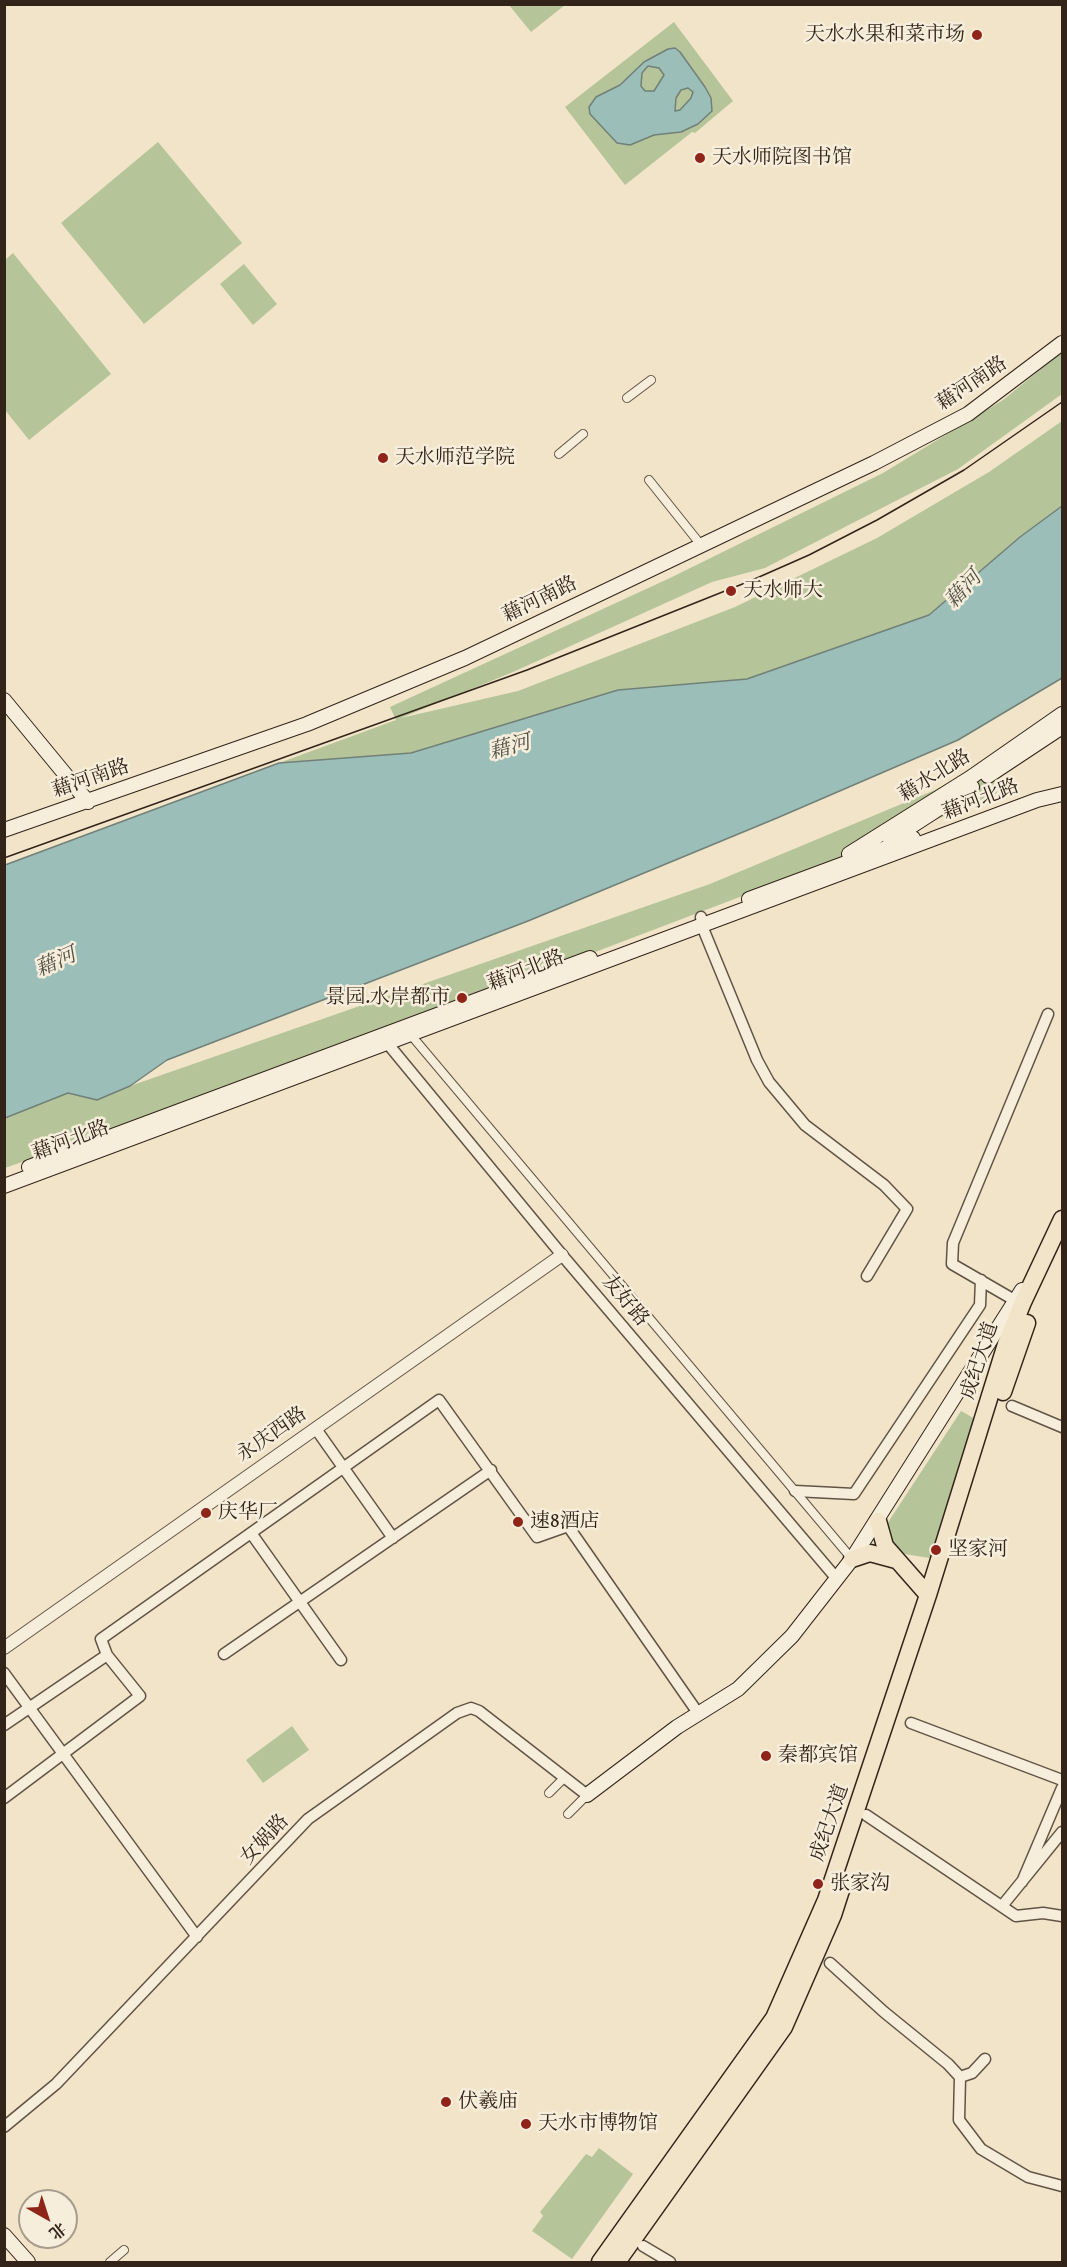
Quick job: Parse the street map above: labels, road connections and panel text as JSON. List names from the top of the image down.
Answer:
{
  "streets": {
    "highway": ["成纪大道"],
    "main road": ["藉河南路", "藉水北路", "藉河北路"],
    "street": ["友好路", "永庆西路", "女娲路"]
  },
  "crossings": [
    ["藉水北路", "藉河北路"],
    ["藉河北路", "友好路"],
    ["友好路", "永庆西路"]
  ],
  "water": ["藉河"],
  "places": [
    "天水水果和菜市场",
    "天水师院图书馆",
    "天水师范学院",
    "天水师大",
    "景园.水岸都市",
    "庆华厂",
    "速8酒店",
    "坚家河",
    "秦都宾馆",
    "张家沟",
    "伏羲庙",
    "天水市博物馆"
  ],
  "north": "bottom right"
}
